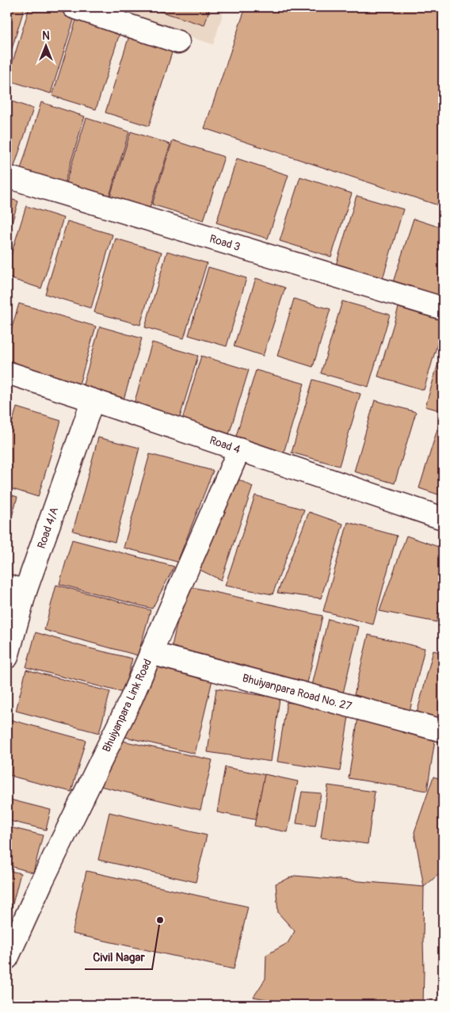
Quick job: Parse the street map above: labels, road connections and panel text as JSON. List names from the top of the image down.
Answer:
{
  "streets": {
    "street": [
      "Road 3",
      "Road 4",
      "Road 4/A",
      "Bhuiyanpara Road No. 27",
      "Bhuiyanpara Link Road"
    ]
  },
  "crossings": [
    ["Road 4", "Road 4/A"],
    ["Road 4", "Bhuiyanpara Link Road"],
    ["Bhuiyanpara Road No. 27", "Bhuiyanpara Link Road"]
  ],
  "places": ["Civil Nagar"],
  "north": "top"
}
